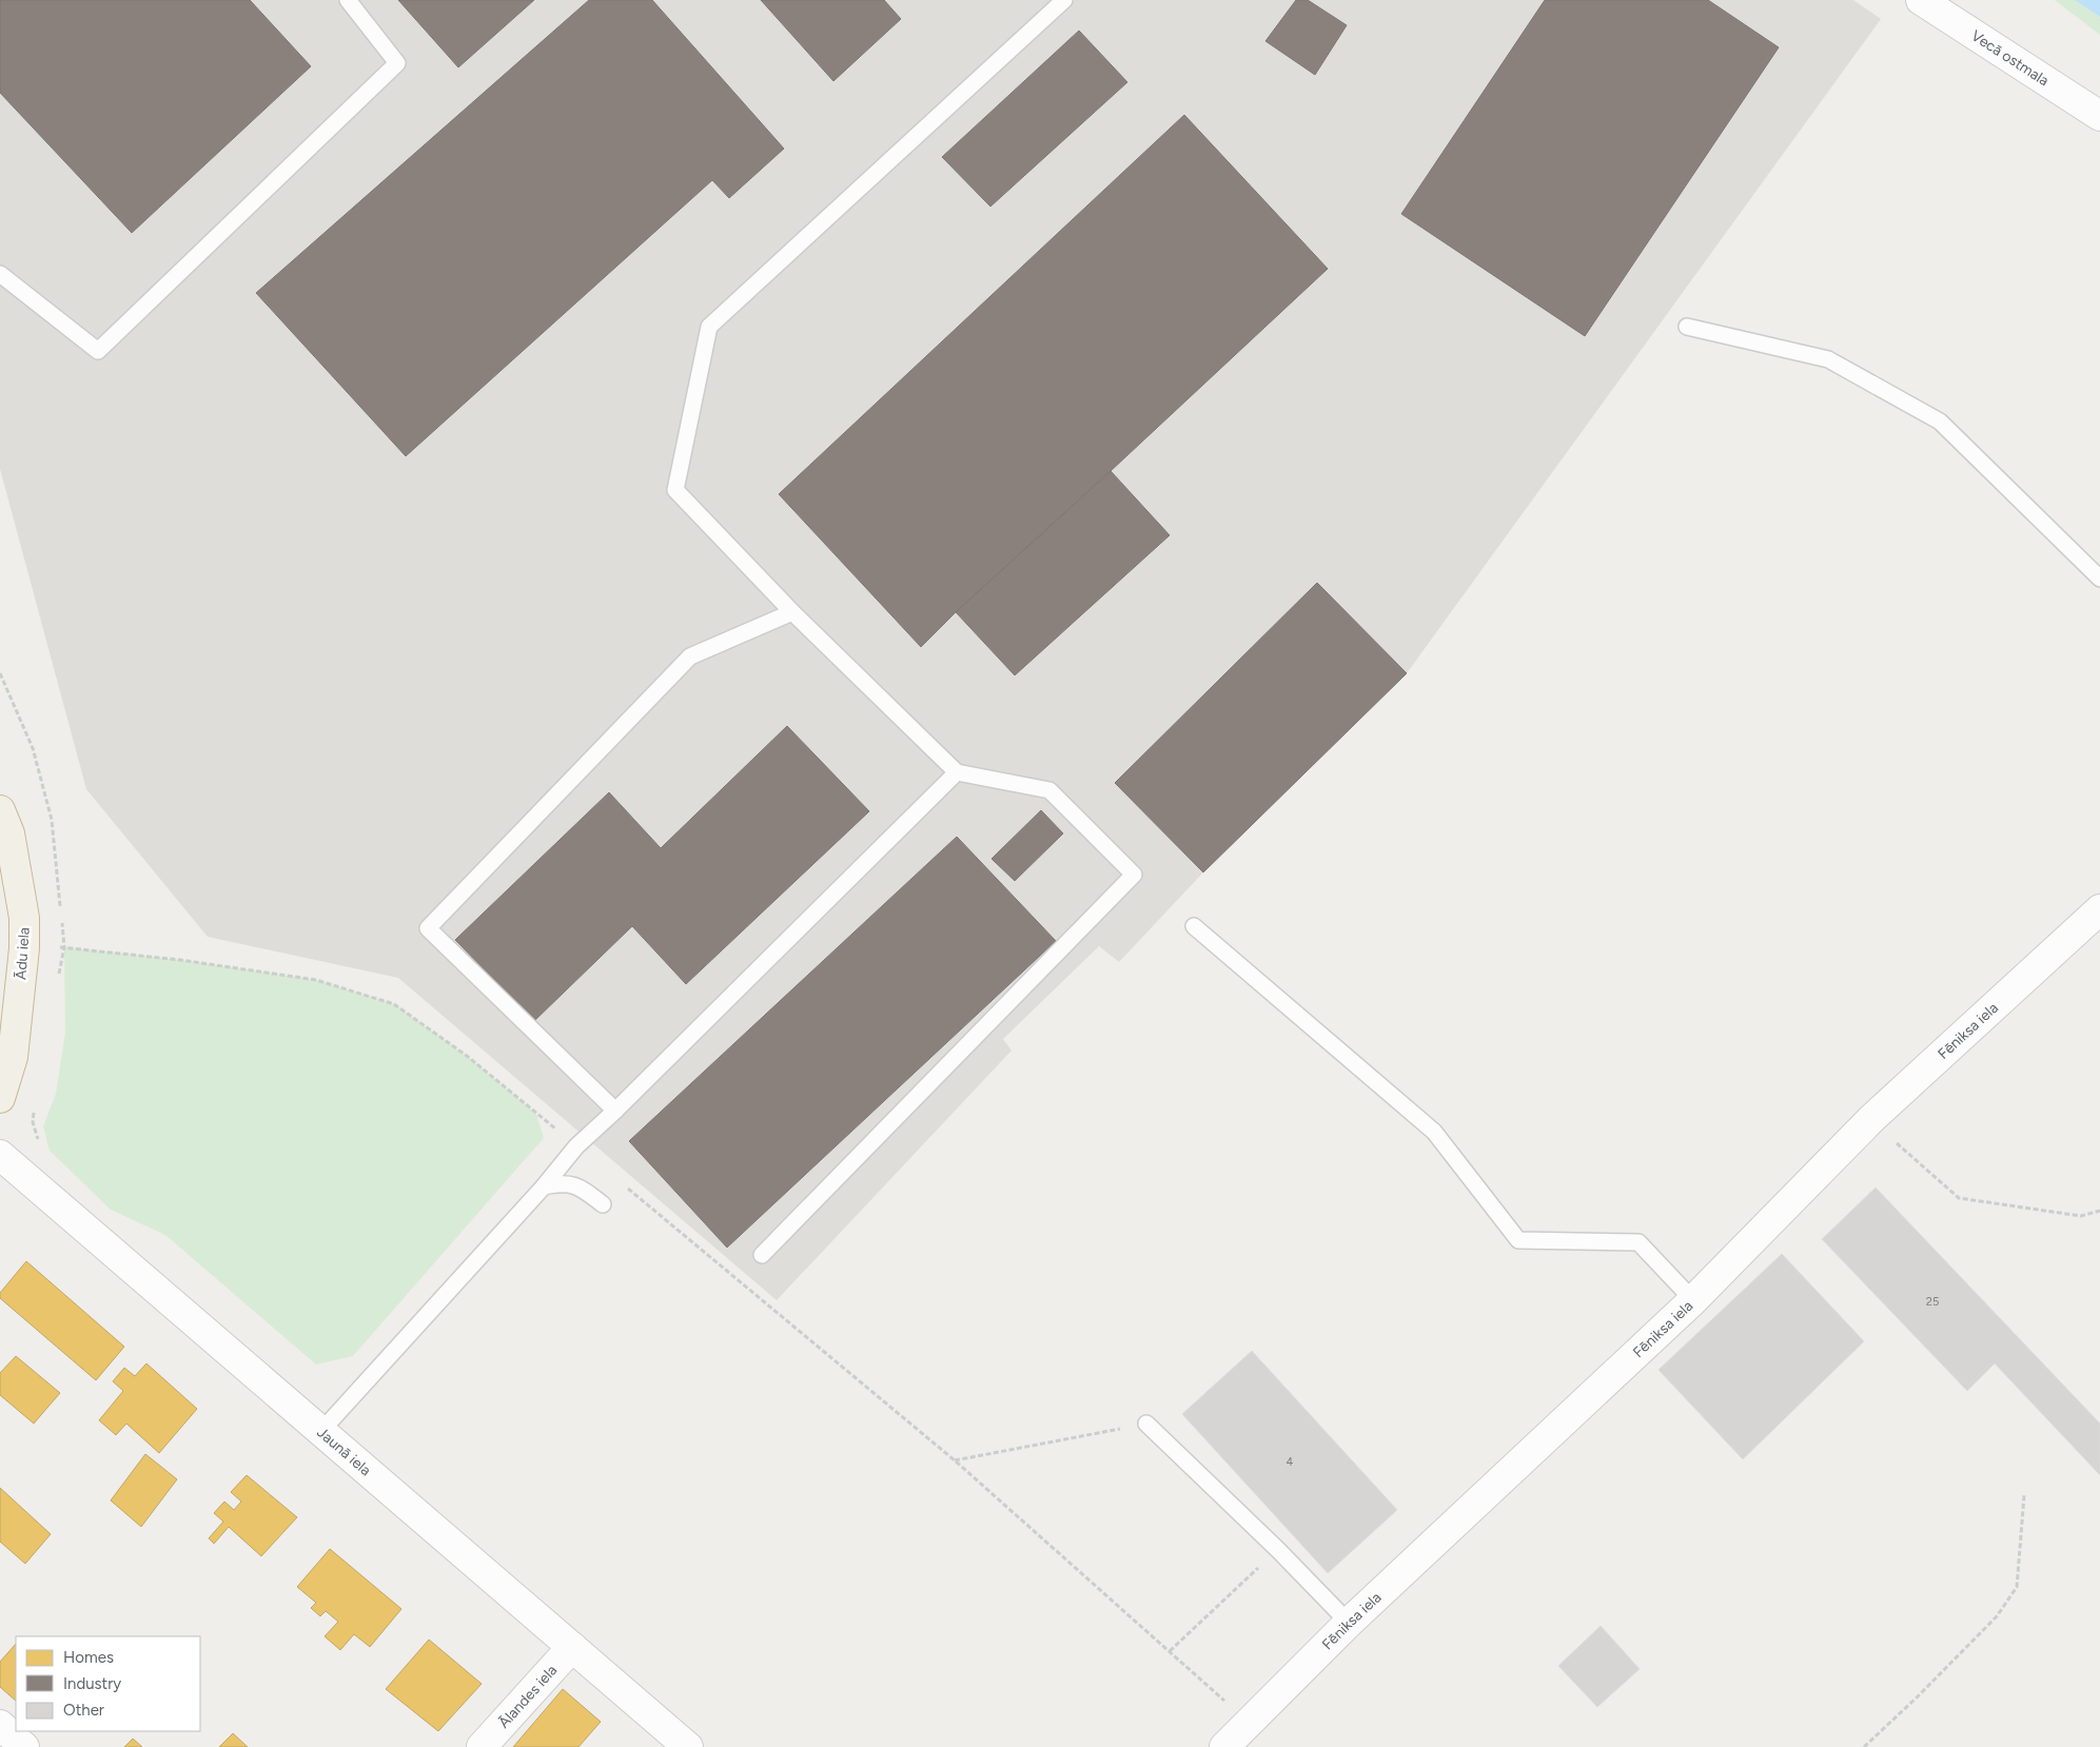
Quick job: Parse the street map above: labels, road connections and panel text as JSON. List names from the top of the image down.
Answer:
{
  "streets": {
    "highway": ["Ādu iela"],
    "street": [
      "Vecā ostmala",
      "Fēniksa iela",
      "Jaunā iela",
      "Ālandes iela"
    ]
  },
  "crossings": [
    ["Jaunā iela", "Ālandes iela"]
  ],
  "house_numbers": ["25", "4"],
  "legend": ["Homes", "Industry", "Other"]
}
